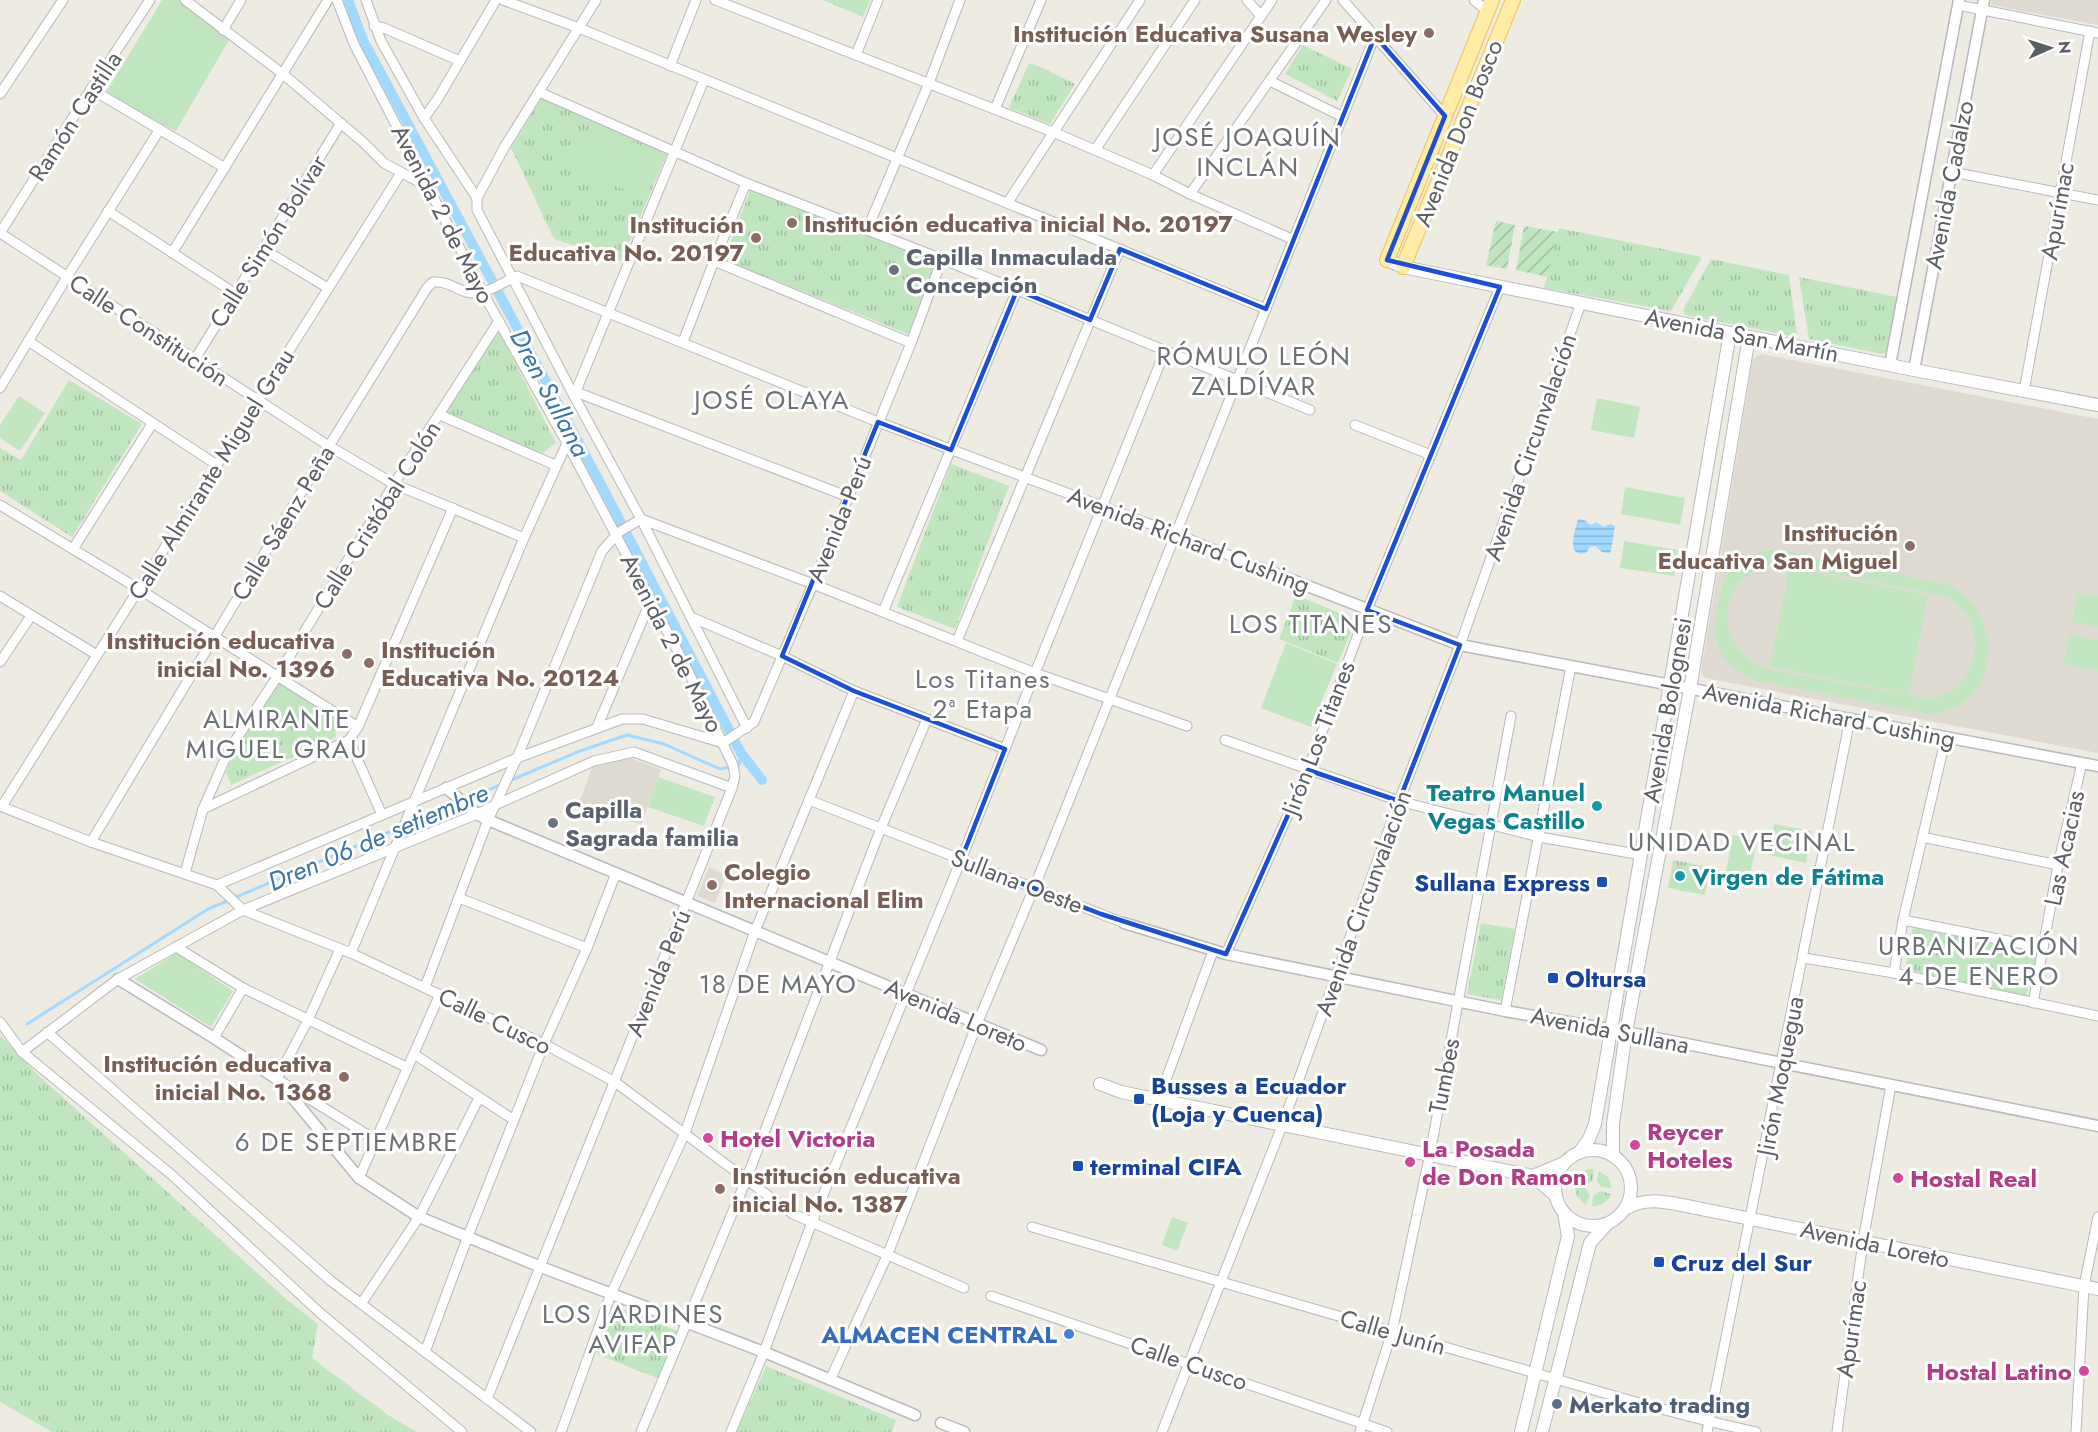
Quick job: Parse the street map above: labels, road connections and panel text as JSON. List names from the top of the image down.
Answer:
{
  "streets": {
    "main road": [
      "Avenida Don Bosco",
      "Avenida San Martín",
      "Avenida Bolognesi",
      "Avenida Loreto"
    ],
    "street": [
      "Ramón Castilla",
      "Avenida Cadalzo",
      "Apurímac",
      "Avenida 2 de Mayo",
      "Calle Simón Bolívar",
      "Calle Constitución",
      "Avenida Circunvalación",
      "Calle Almirante Miguel Grau",
      "Calle Cristóbal Colón",
      "Avenida Perú",
      "Calle Sáenz Peña",
      "Avenida Richard Cushing",
      "Jirón Los Titanes",
      "Las Acacias",
      "Sullana Oeste",
      "Calle Cusco",
      "Avenida Sullana",
      "Tumbes",
      "Jirón Moquegua",
      "Calle Junín"
    ]
  },
  "crossings": [
    ["Ramón Castilla", "Calle Constitución"],
    ["Avenida Don Bosco", "Avenida San Martín"],
    ["Avenida Cadalzo", "Avenida San Martín"],
    ["Apurímac", "Avenida San Martín"],
    ["Apurímac", "Avenida Loreto"],
    ["Apurímac", "Avenida Sullana"],
    ["Avenida 2 de Mayo", "Calle Cristóbal Colón"],
    ["Avenida 2 de Mayo", "Avenida Perú"],
    ["Avenida 2 de Mayo", "Calle Sáenz Peña"],
    ["Calle Simón Bolívar", "Calle Constitución"],
    ["Calle Constitución", "Calle Almirante Miguel Grau"],
    ["Calle Constitución", "Calle Cristóbal Colón"],
    ["Calle Constitución", "Calle Sáenz Peña"],
    ["Avenida San Martín", "Avenida Circunvalación"],
    ["Avenida San Martín", "Avenida Bolognesi"],
    ["Avenida San Martín", "Jirón Los Titanes"],
    ["Avenida Circunvalación", "Avenida Richard Cushing"],
    ["Avenida Circunvalación", "Calle Cusco"],
    ["Avenida Circunvalación", "Avenida Sullana"],
    ["Avenida Circunvalación", "Calle Junín"],
    ["Calle Almirante Miguel Grau", "Calle Cusco"],
    ["Calle Cristóbal Colón", "Calle Cusco"],
    ["Avenida Perú", "Avenida Richard Cushing"],
    ["Avenida Perú", "Avenida Loreto"],
    ["Avenida Perú", "Calle Cusco"],
    ["Calle Sáenz Peña", "Calle Cusco"],
    ["Avenida Richard Cushing", "Avenida Bolognesi"],
    ["Avenida Richard Cushing", "Jirón Los Titanes"],
    ["Avenida Richard Cushing", "Las Acacias"],
    ["Avenida Richard Cushing", "Jirón Moquegua"],
    ["Avenida Bolognesi", "Avenida Loreto"],
    ["Avenida Bolognesi", "Avenida Sullana"],
    ["Jirón Los Titanes", "Avenida Sullana"],
    ["Sullana Oeste", "Avenida Sullana"],
    ["Avenida Loreto", "Jirón Moquegua"],
    ["Calle Cusco", "Tumbes"],
    ["Avenida Sullana", "Tumbes"],
    ["Avenida Sullana", "Jirón Moquegua"],
    ["Tumbes", "Calle Junín"],
    ["Jirón Moquegua", "Calle Junín"]
  ],
  "districts": [
    "JOSÉ JOAQUÍN INCLÁN",
    "RÓMULO LEÓN ZALDÍVAR",
    "JOSÉ OLAYA",
    "LOS TITANES",
    "Los Titanes 2ª Etapa",
    "ALMIRANTE MIGUEL GRAU",
    "UNIDAD VECINAL",
    "URBANIZACIÓN 4 DE ENERO",
    "18 DE MAYO",
    "6 DE SEPTIEMBRE",
    "LOS JARDINES AVIFAP"
  ],
  "water": ["Dren Sullana", "Dren 06 de setiembre"],
  "places": {
    "other": [
      "Institución Educativa Susana Wesley",
      "Institución educativa inicial No. 20197",
      "Institución Educativa No. 20197",
      "Capilla Inmaculada Concepción",
      "Institución Educativa San Miguel",
      "Institución educativa inicial No. 1396",
      "Institución Educativa No. 20124",
      "Teatro Manuel Vegas Castillo",
      "Capilla Sagrada familia",
      "Virgen de Fátima",
      "Colegio Internacional Elim",
      "Institución educativa inicial No. 1368",
      "Hotel Victoria",
      "Reycer Hoteles",
      "La Posada de Don Ramon",
      "Hostal Real",
      "Institución educativa inicial No. 1387",
      "ALMACEN CENTRAL",
      "Hostal Latino",
      "Merkato trading"
    ],
    "transit": [
      "Sullana Express",
      "Oltursa",
      "Busses a Ecuador (Loja y Cuenca)",
      "terminal CIFA",
      "Cruz del Sur"
    ]
  },
  "north": "right"
}
